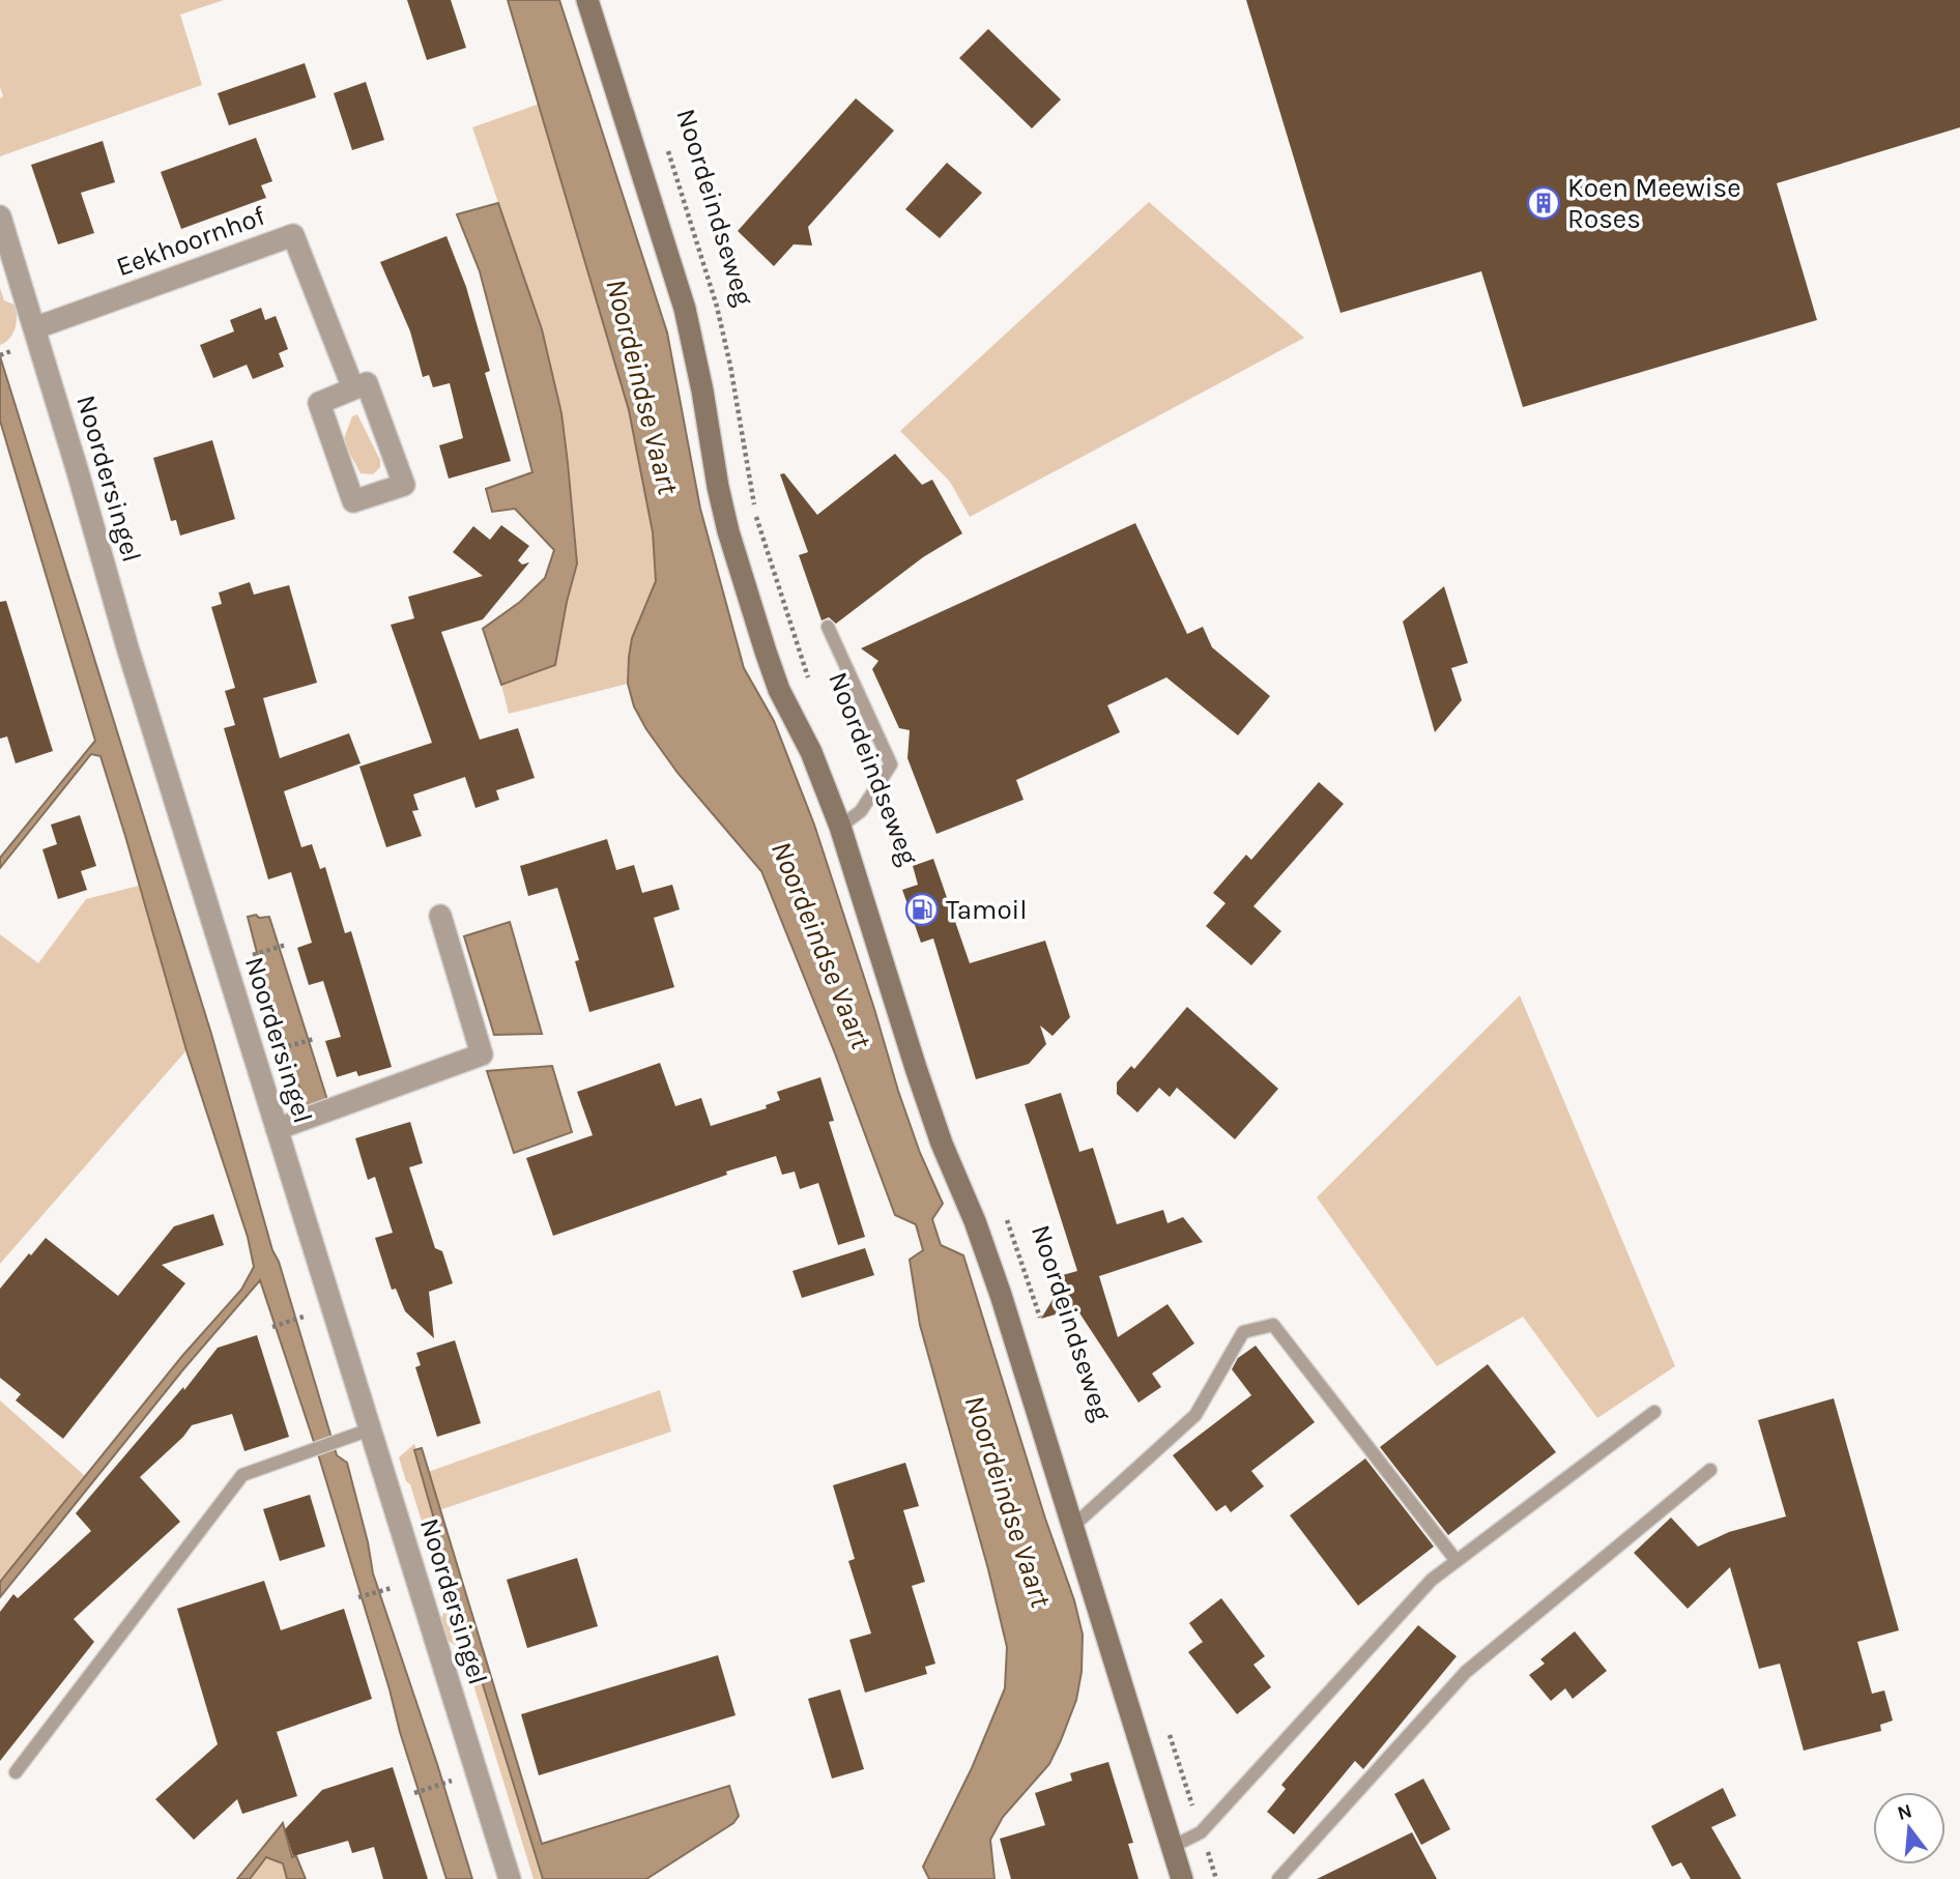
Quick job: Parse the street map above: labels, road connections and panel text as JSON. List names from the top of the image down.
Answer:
{
  "streets": {
    "street": ["Noordeindseweg", "Eekhoornhof", "Noordersingel"]
  },
  "crossings": [
    ["Eekhoornhof", "Noordersingel"]
  ],
  "water": ["Noordeindse Vaart"],
  "places": {
    "building": ["Koen Meewise Roses"],
    "fuel station": ["Tamoil"]
  },
  "north": "top"
}
